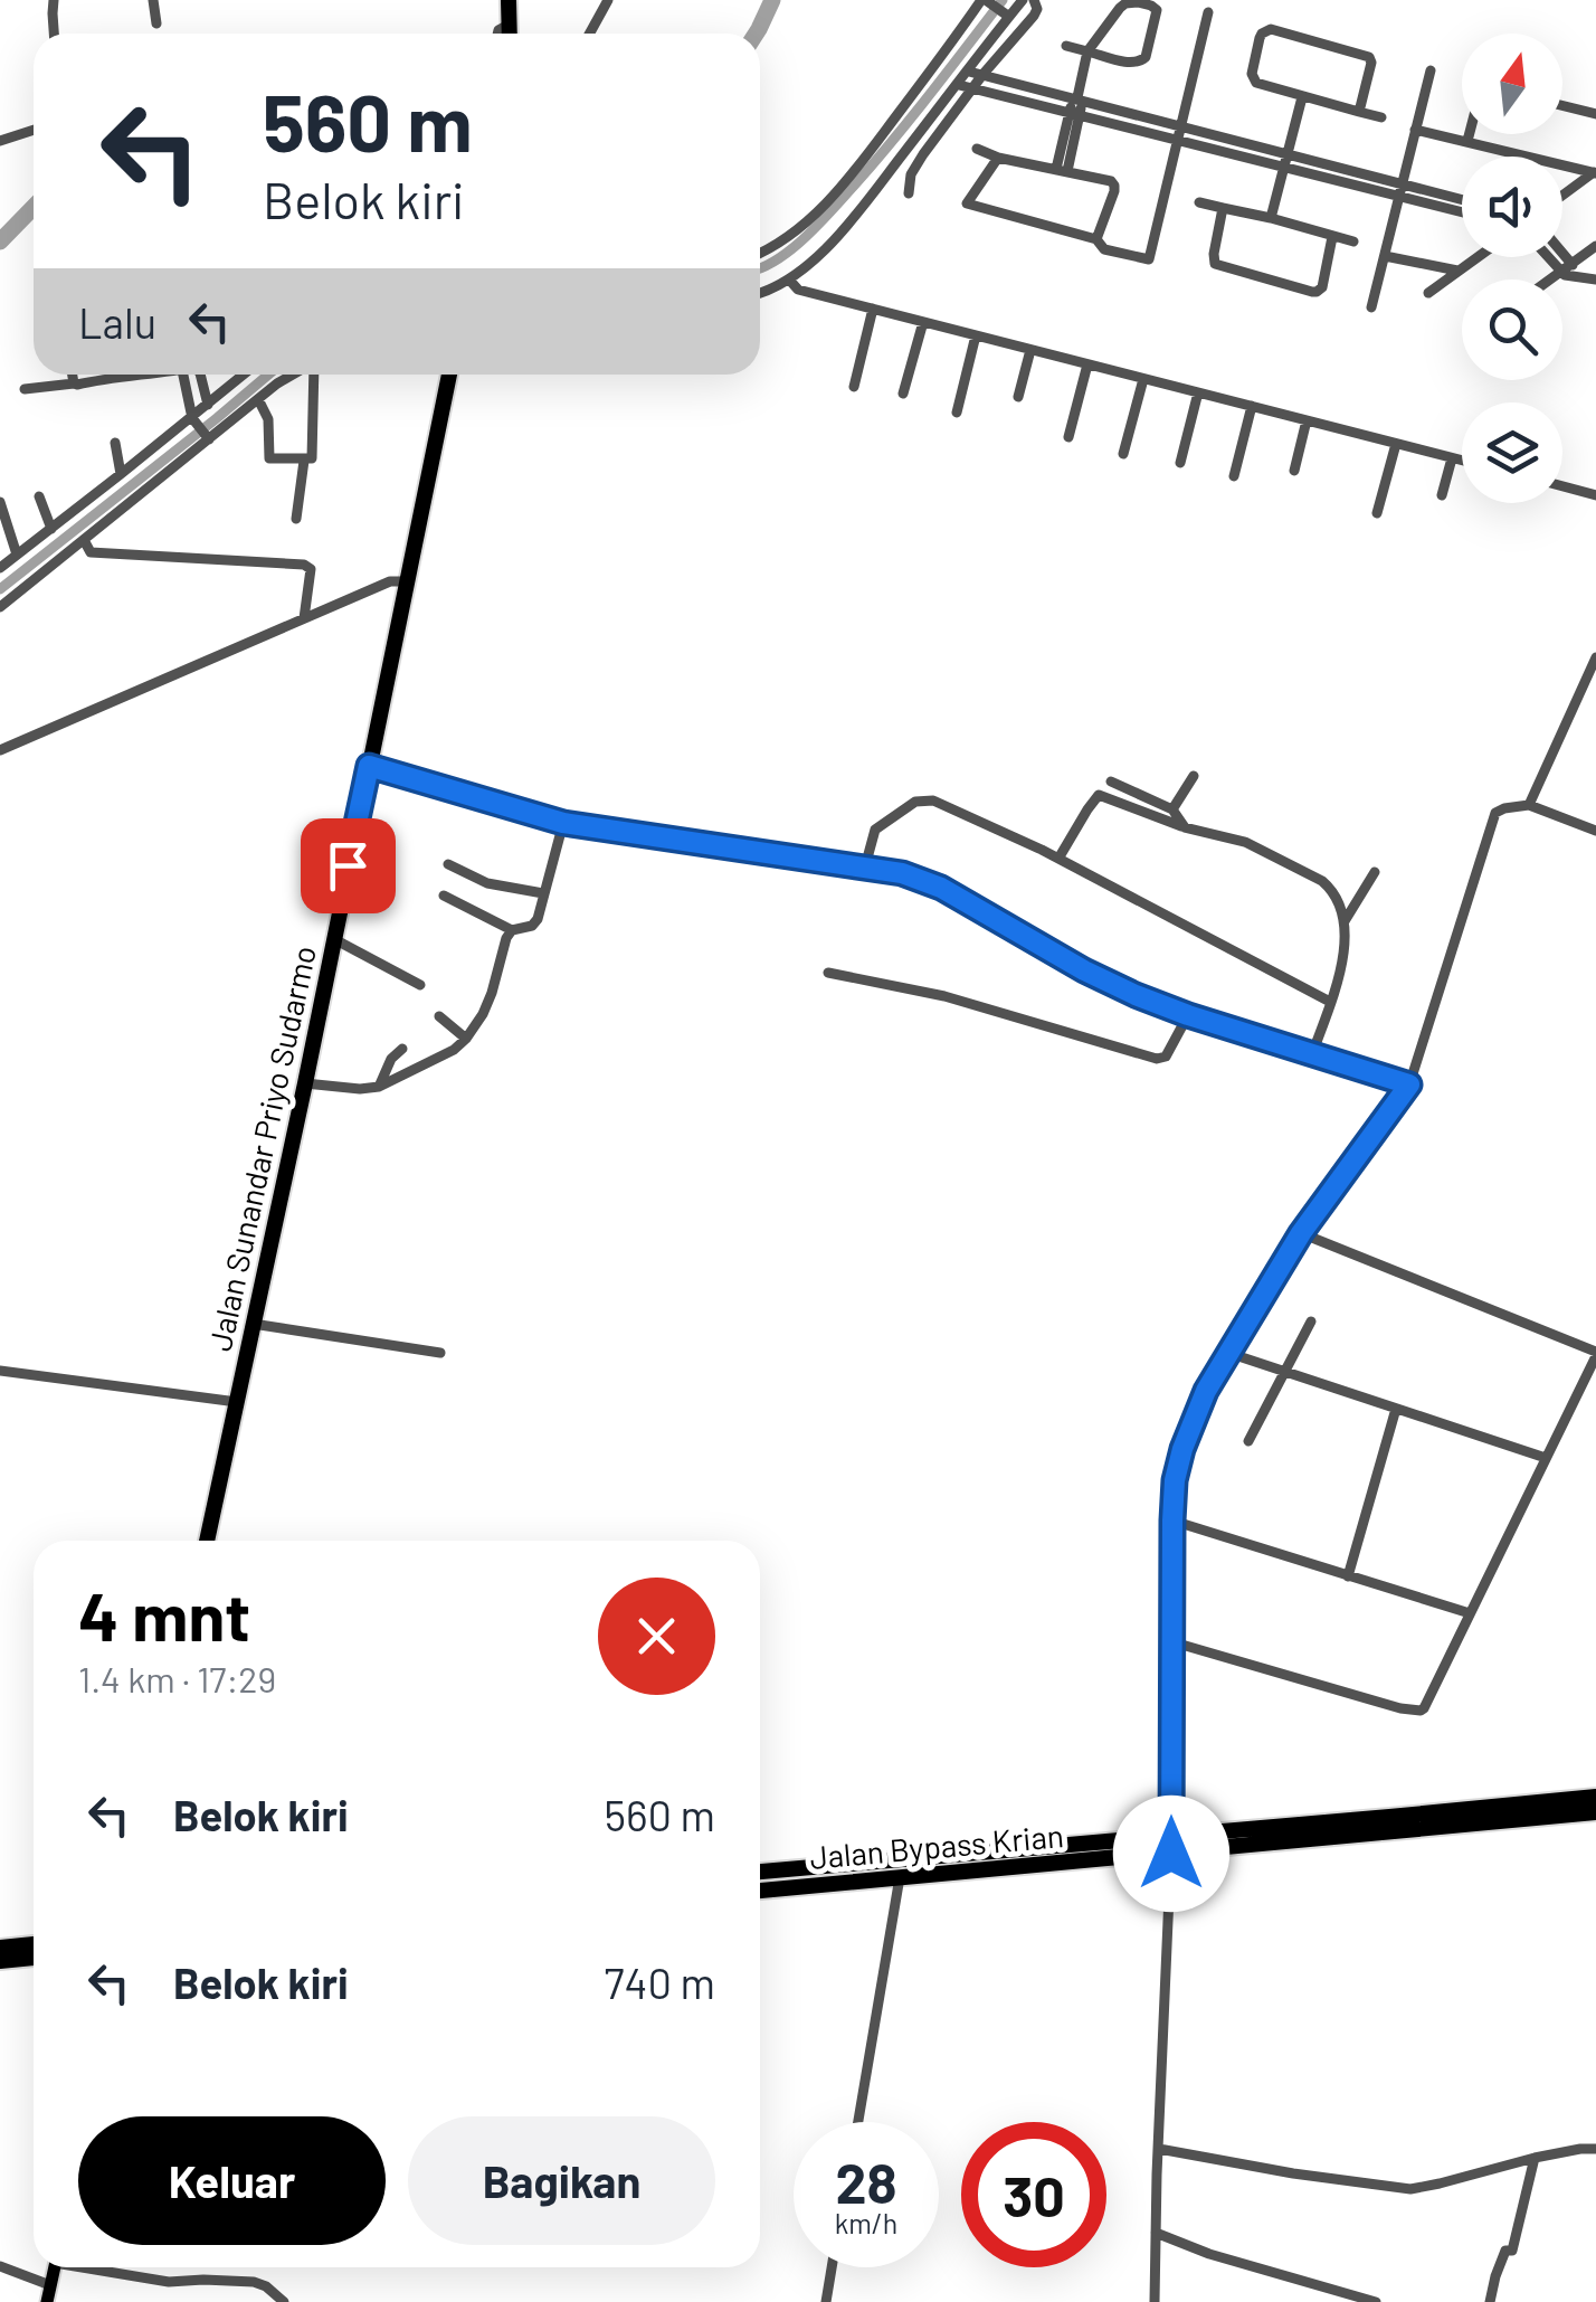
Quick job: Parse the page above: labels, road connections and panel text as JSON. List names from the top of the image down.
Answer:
{
  "streets": {
    "highway": ["Jalan Sunandar Priyo Sudarmo", "Jalan Bypass Krian"]
  },
  "north": "top",
  "page": {
    "turn": ["560 m", "Belok kiri"],
    "then": "Lalu",
    "heading": ["4 mnt", "1.4 km · 17:29"],
    "list": [
      {
        "name": "Belok kiri",
        "value": "560 m"
      },
      {
        "name": "Belok kiri",
        "value": "740 m"
      }
    ],
    "buttons": ["Keluar", "Bagikan"],
    "speed": "28 km/h",
    "limit": "30"
  }
}
